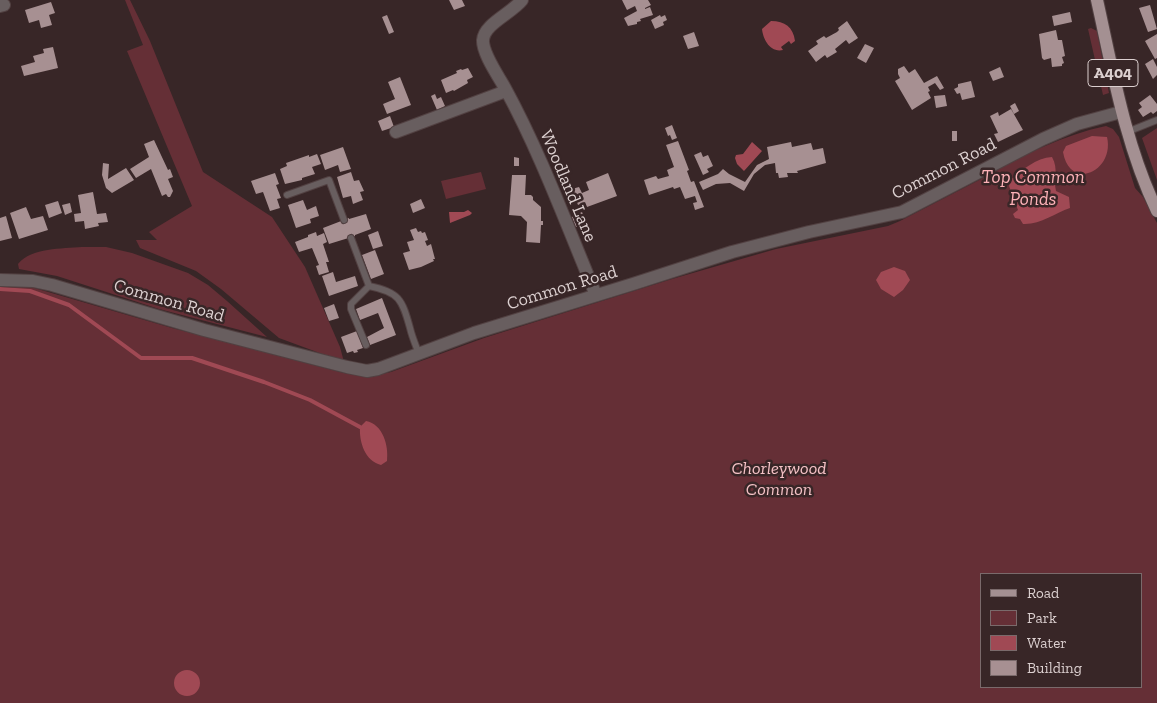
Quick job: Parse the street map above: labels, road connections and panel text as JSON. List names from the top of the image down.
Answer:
{
  "streets": {
    "main road": ["A404"],
    "street": ["Common Road", "Woodland Lane"]
  },
  "crossings": [
    ["A404", "Common Road"],
    ["Common Road", "Woodland Lane"]
  ],
  "water": ["Top Common Ponds"],
  "parks": ["Chorleywood Common"],
  "legend": [
    "Road",
    "Park",
    "Water",
    "Building"
  ]
}
